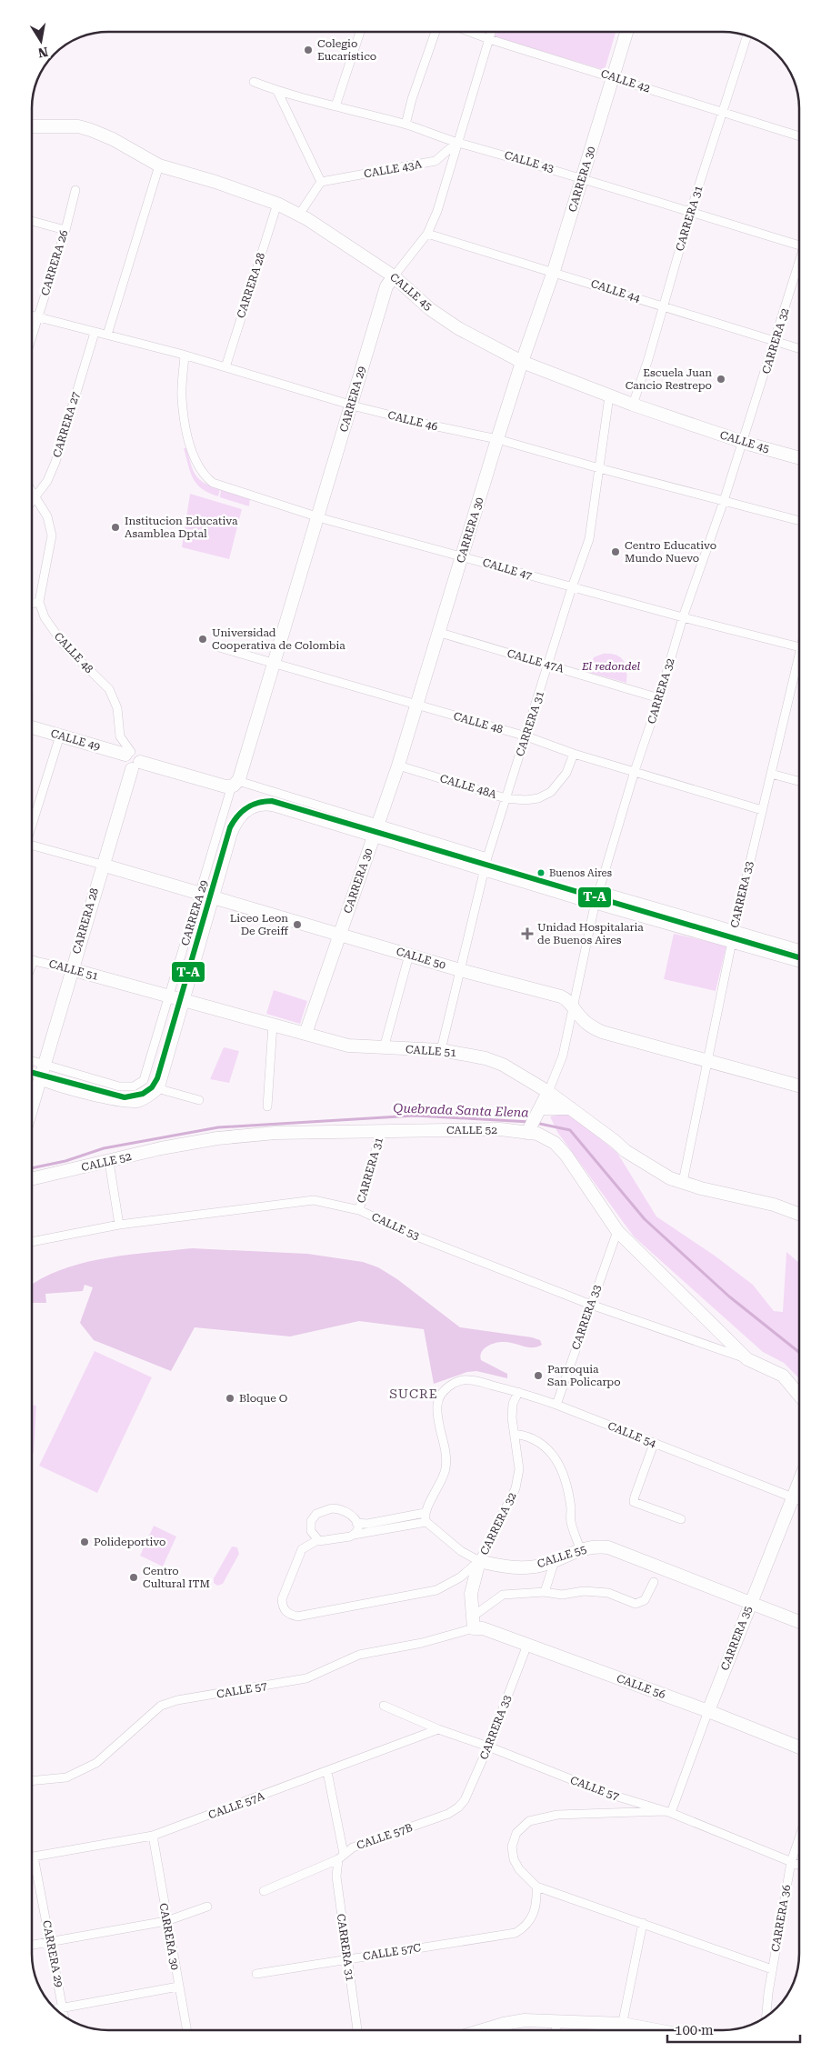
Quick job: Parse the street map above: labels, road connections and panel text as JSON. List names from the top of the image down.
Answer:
{
  "streets": {
    "street": [
      "CALLE 42",
      "CALLE 43",
      "CALLE 43A",
      "CARRERA 30",
      "CARRERA 31",
      "CARRERA 26",
      "CARRERA 28",
      "CALLE 44",
      "CALLE 45",
      "CARRERA 32",
      "CARRERA 29",
      "CALLE 46",
      "CARRERA 27",
      "CALLE 47",
      "CALLE 48",
      "CALLE 47A",
      "CALLE 49",
      "CALLE 48A",
      "CARRERA 33",
      "CALLE 50",
      "CALLE 51",
      "CALLE 52",
      "CALLE 53",
      "CALLE 54",
      "CALLE 55",
      "CARRERA 35",
      "CALLE 56",
      "CALLE 57",
      "CALLE 57A",
      "CALLE 57B",
      "CARRERA 36",
      "CALLE 57C"
    ]
  },
  "crossings": [
    ["CALLE 42", "CARRERA 30"],
    ["CALLE 42", "CARRERA 31"],
    ["CALLE 42", "CARRERA 29"],
    ["CALLE 43", "CALLE 43A"],
    ["CALLE 43", "CARRERA 30"],
    ["CALLE 43", "CARRERA 31"],
    ["CALLE 43", "CARRERA 29"],
    ["CALLE 43A", "CARRERA 29"],
    ["CARRERA 30", "CALLE 44"],
    ["CARRERA 30", "CALLE 45"],
    ["CARRERA 30", "CARRERA 29"],
    ["CARRERA 30", "CALLE 46"],
    ["CARRERA 30", "CALLE 47"],
    ["CARRERA 30", "CALLE 48"],
    ["CARRERA 30", "CALLE 47A"],
    ["CARRERA 30", "CALLE 49"],
    ["CARRERA 30", "CALLE 48A"],
    ["CARRERA 30", "CALLE 50"],
    ["CARRERA 30", "CALLE 51"],
    ["CARRERA 30", "CALLE 57A"],
    ["CARRERA 31", "CALLE 44"],
    ["CARRERA 31", "CALLE 45"],
    ["CARRERA 31", "CALLE 46"],
    ["CARRERA 31", "CALLE 47"],
    ["CARRERA 31", "CALLE 48"],
    ["CARRERA 31", "CALLE 47A"],
    ["CARRERA 31", "CALLE 49"],
    ["CARRERA 31", "CALLE 48A"],
    ["CARRERA 31", "CALLE 50"],
    ["CARRERA 31", "CALLE 51"],
    ["CARRERA 31", "CALLE 52"],
    ["CARRERA 31", "CALLE 53"],
    ["CARRERA 31", "CALLE 57A"],
    ["CARRERA 31", "CALLE 57B"],
    ["CARRERA 31", "CALLE 57C"],
    ["CARRERA 26", "CALLE 46"],
    ["CARRERA 28", "CALLE 45"],
    ["CARRERA 28", "CARRERA 29"],
    ["CARRERA 28", "CALLE 46"],
    ["CARRERA 28", "CALLE 48"],
    ["CARRERA 28", "CALLE 49"],
    ["CARRERA 28", "CALLE 50"],
    ["CARRERA 28", "CALLE 51"],
    ["CALLE 44", "CARRERA 32"],
    ["CALLE 44", "CARRERA 29"],
    ["CALLE 45", "CARRERA 32"],
    ["CALLE 45", "CARRERA 29"],
    ["CARRERA 32", "CALLE 46"],
    ["CARRERA 32", "CALLE 47"],
    ["CARRERA 32", "CALLE 48"],
    ["CARRERA 32", "CALLE 47A"],
    ["CARRERA 32", "CALLE 50"],
    ["CARRERA 32", "CALLE 51"],
    ["CARRERA 32", "CALLE 52"],
    ["CARRERA 32", "CALLE 54"],
    ["CARRERA 32", "CALLE 55"],
    ["CARRERA 32", "CALLE 56"],
    ["CARRERA 32", "CALLE 57"],
    ["CARRERA 29", "CALLE 46"],
    ["CARRERA 29", "CALLE 47"],
    ["CARRERA 29", "CALLE 48"],
    ["CARRERA 29", "CALLE 49"],
    ["CARRERA 29", "CALLE 50"],
    ["CARRERA 29", "CALLE 51"],
    ["CALLE 46", "CARRERA 27"],
    ["CALLE 46", "CALLE 47"],
    ["CALLE 48", "CALLE 49"],
    ["CALLE 48", "CALLE 48A"],
    ["CALLE 48", "CARRERA 33"],
    ["CARRERA 33", "CALLE 50"],
    ["CARRERA 33", "CALLE 51"],
    ["CARRERA 33", "CALLE 52"],
    ["CARRERA 33", "CALLE 53"],
    ["CARRERA 33", "CALLE 54"],
    ["CARRERA 33", "CALLE 56"],
    ["CARRERA 33", "CALLE 57"],
    ["CARRERA 33", "CALLE 57B"],
    ["CALLE 52", "CALLE 53"],
    ["CALLE 54", "CARRERA 35"],
    ["CALLE 55", "CARRERA 35"],
    ["CARRERA 35", "CALLE 56"],
    ["CARRERA 35", "CALLE 57"],
    ["CALLE 56", "CALLE 57"],
    ["CALLE 57", "CALLE 57A"],
    ["CALLE 57", "CARRERA 36"]
  ],
  "districts": ["SUCRE"],
  "water": ["Quebrada Santa Elena"],
  "parks": ["El redondel"],
  "places": {
    "other": [
      "Colegio Eucarístico",
      "Escuela Juan Cancio Restrepo",
      "Institucion Educativa Asamblea Dptal",
      "Centro Educativo Mundo Nuevo",
      "Universidad Cooperativa de Colombia",
      "Buenos Aires",
      "Liceo Leon De Greiff",
      "Parroquia San Policarpo",
      "Bloque O",
      "Polideportivo",
      "Centro Cultural ITM"
    ],
    "health": ["Unidad Hospitalaria de Buenos Aires"]
  },
  "lines": ["transit line T-A"],
  "scale_bar": "100 m",
  "north": "bottom"
}
